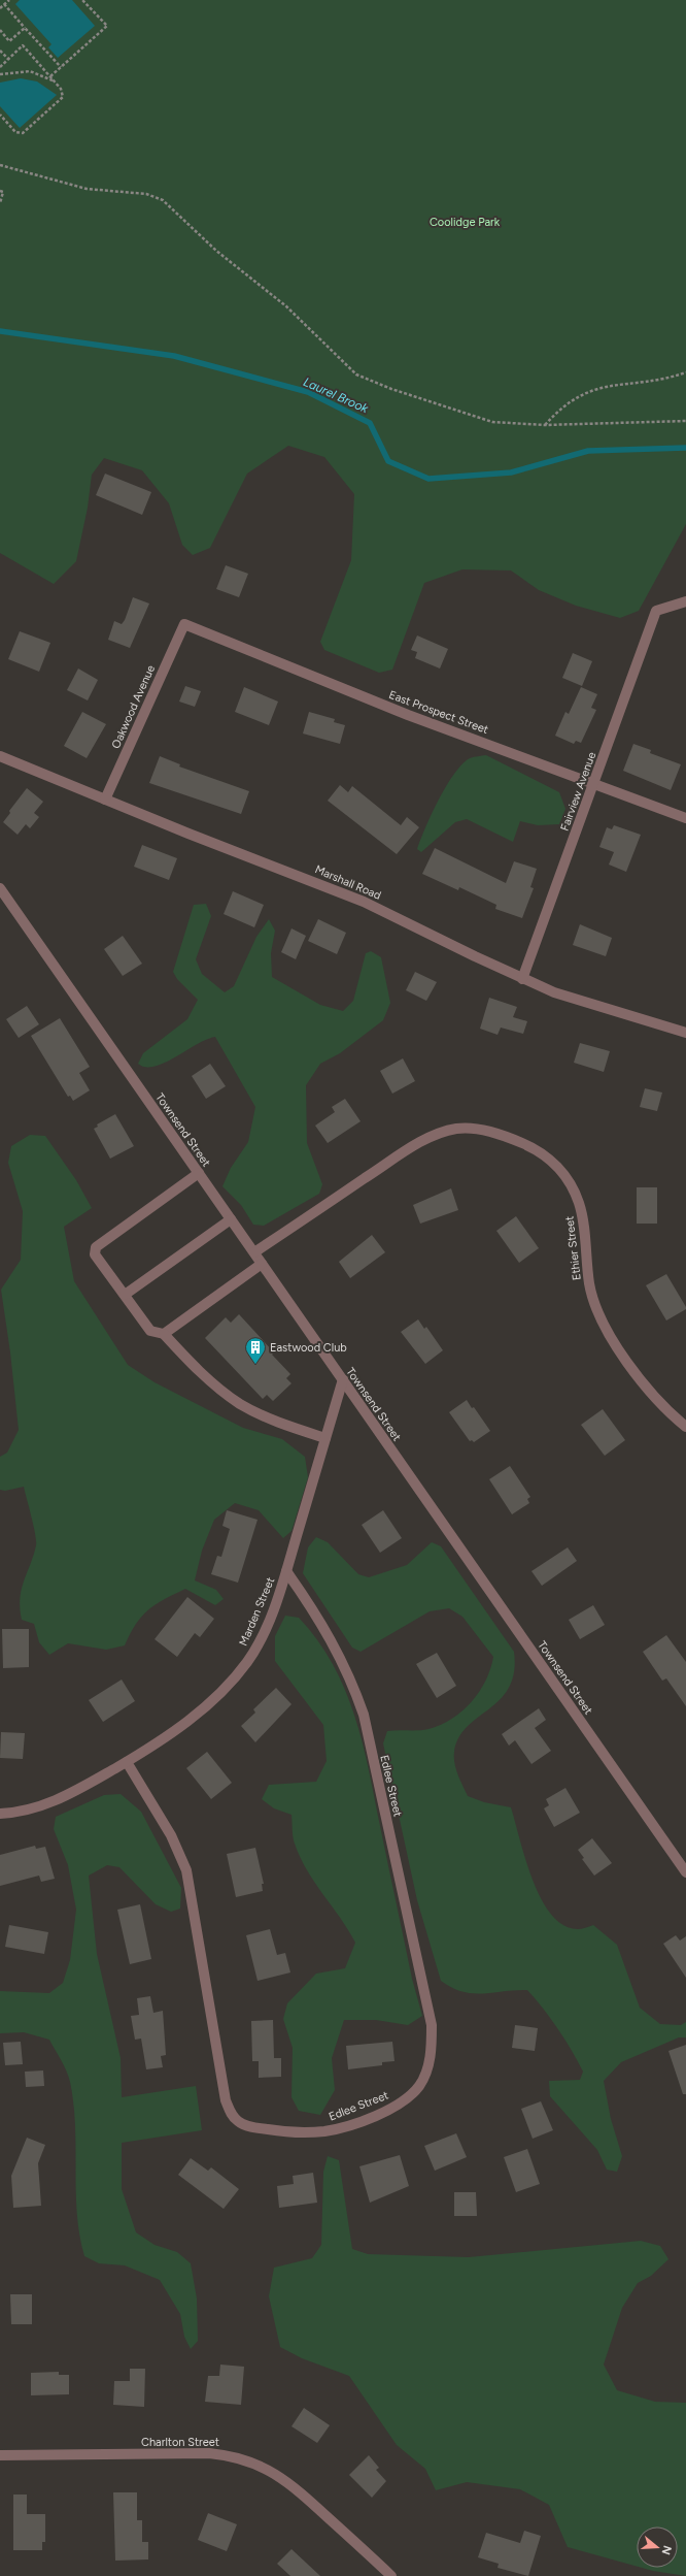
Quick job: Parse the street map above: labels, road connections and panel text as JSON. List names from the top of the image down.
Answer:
{
  "streets": {
    "street": [
      "Oakwood Avenue",
      "East Prospect Street",
      "Fairview Avenue",
      "Marshall Road",
      "Townsend Street",
      "Ethier Street",
      "Marden Street",
      "Edlee Street",
      "Charlton Street"
    ]
  },
  "crossings": [
    ["Oakwood Avenue", "East Prospect Street"],
    ["Oakwood Avenue", "Marshall Road"],
    ["East Prospect Street", "Fairview Avenue"],
    ["Fairview Avenue", "Marshall Road"],
    ["Townsend Street", "Ethier Street"],
    ["Townsend Street", "Marden Street"],
    ["Marden Street", "Edlee Street"]
  ],
  "water": ["Laurel Brook"],
  "parks": ["Coolidge Park"],
  "places": {
    "building": ["Eastwood Club"]
  },
  "north": "right"
}
